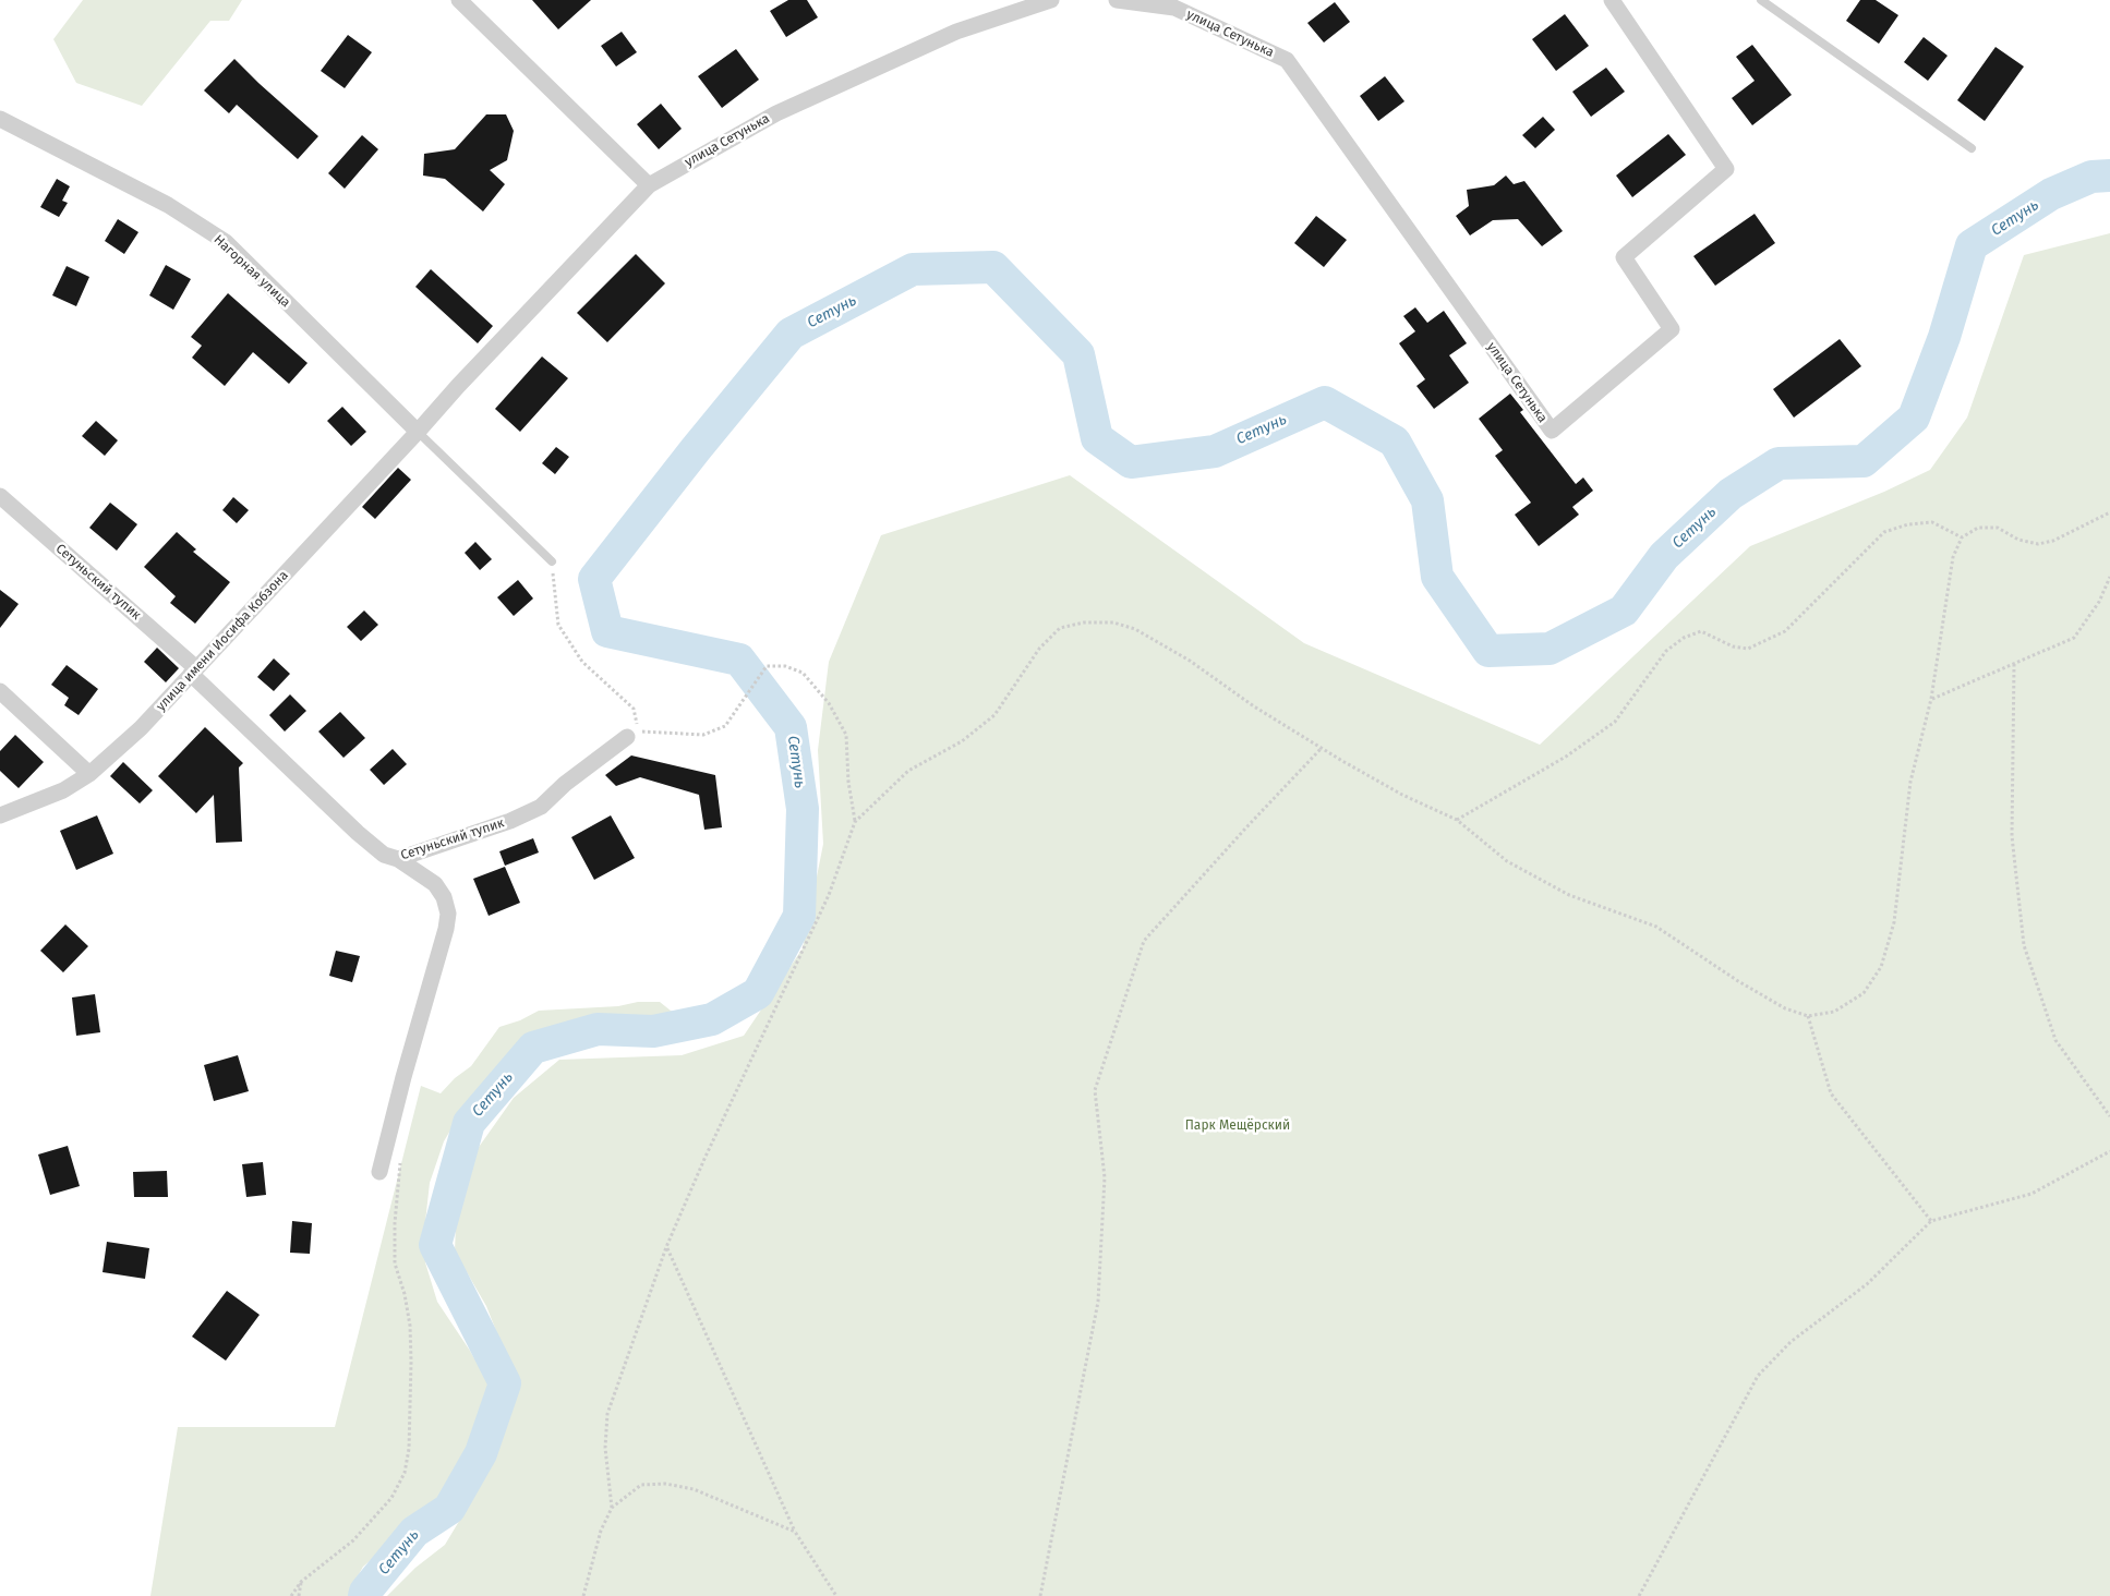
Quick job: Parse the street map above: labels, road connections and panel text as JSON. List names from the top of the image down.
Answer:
{
  "streets": {
    "street": [
      "улица Сетунька",
      "Нагорная улица",
      "Сетуньский тупик",
      "улица имени Иосифа Кобзона"
    ]
  },
  "crossings": [
    ["улица Сетунька", "Нагорная улица"],
    ["улица Сетунька", "улица имени Иосифа Кобзона"],
    ["Нагорная улица", "улица имени Иосифа Кобзона"],
    ["Сетуньский тупик", "улица имени Иосифа Кобзона"]
  ],
  "water": ["Сетунь"],
  "parks": ["Парк Мещёрский"]
}
